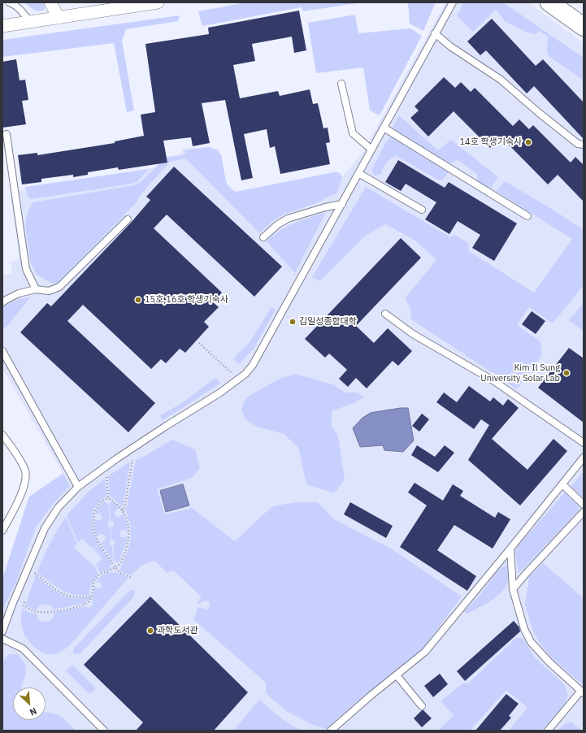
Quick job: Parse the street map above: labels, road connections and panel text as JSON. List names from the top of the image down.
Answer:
{
  "places": [
    "14호 학생기숙사",
    "15호,16호 학생기숙사",
    "김일성종합대학",
    "Kim Il Sung University Solar Lab",
    "과학도서관"
  ],
  "north": "bottom right"
}
